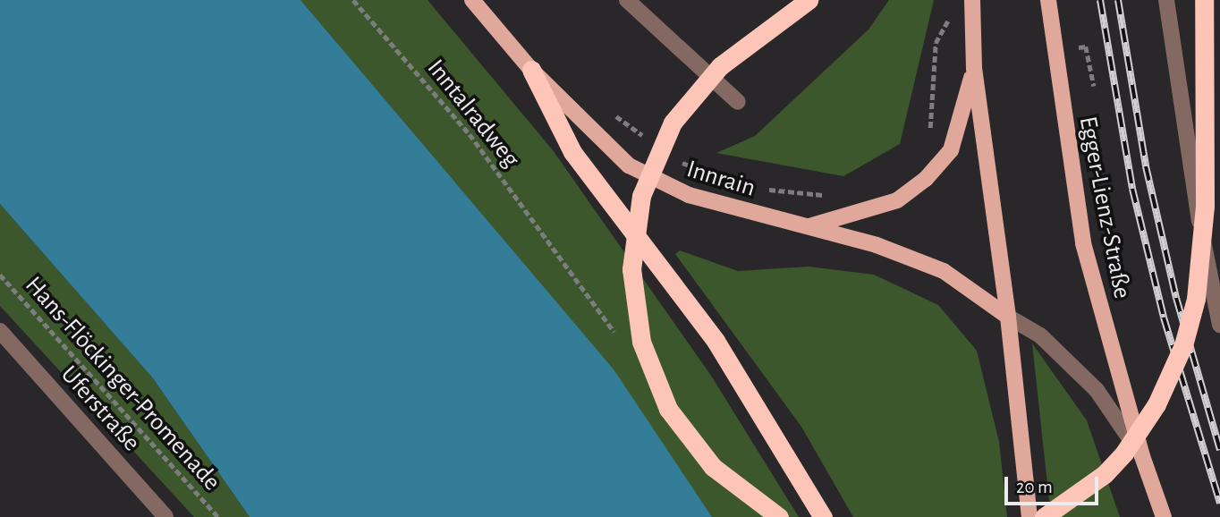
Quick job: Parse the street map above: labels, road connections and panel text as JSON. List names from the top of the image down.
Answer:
{
  "streets": {
    "main road": ["Innrain", "Egger-Lienz-Straße"],
    "street": ["Uferstraße"],
    "path": ["Inntalradweg", "Hans-Flöckinger-Promenade"]
  },
  "scale_bar": "20 m"
}
